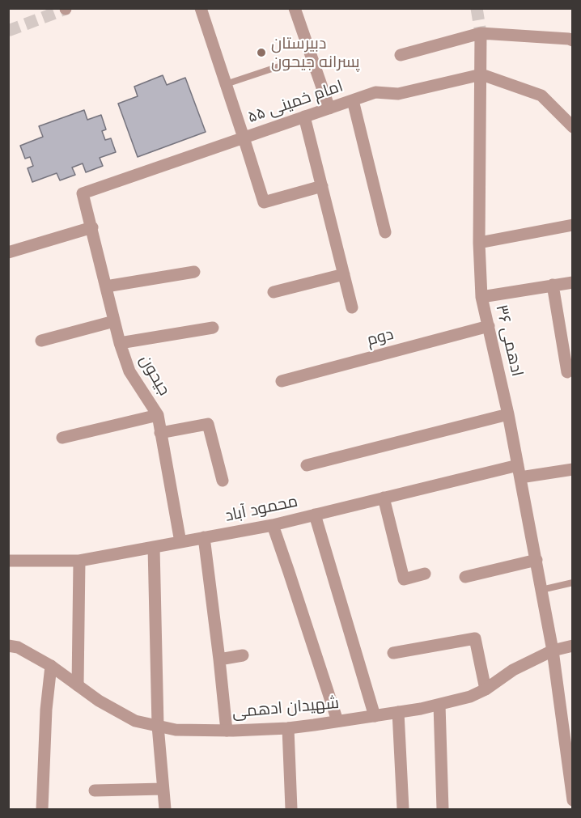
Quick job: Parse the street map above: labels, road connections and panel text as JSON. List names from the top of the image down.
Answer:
{
  "streets": {
    "street": [
      "امام خمینی ۵۵",
      "دوم",
      "ادهمی ۳۶",
      "جیحون",
      "محمود آباد",
      "شهیدان ادهمی"
    ]
  },
  "crossings": [
    ["امام خمینی ۵۵", "ادهمی ۳۶"],
    ["امام خمینی ۵۵", "جیحون"],
    ["دوم", "ادهمی ۳۶"],
    ["ادهمی ۳۶", "محمود آباد"],
    ["ادهمی ۳۶", "شهیدان ادهمی"],
    ["جیحون", "محمود آباد"]
  ],
  "places": ["دبیرستان پسرانه جیحون"]
}
